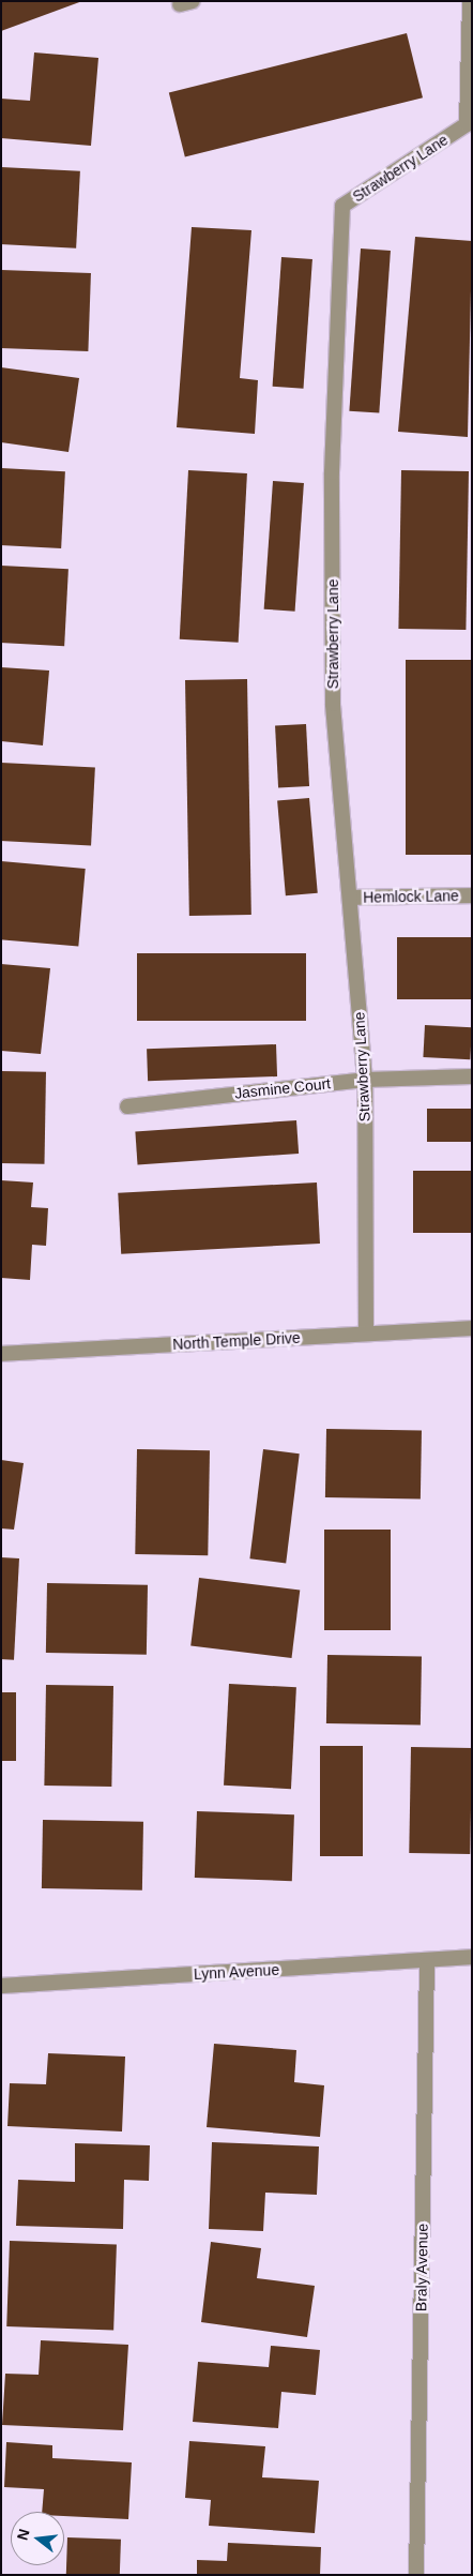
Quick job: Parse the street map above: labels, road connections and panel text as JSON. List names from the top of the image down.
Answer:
{
  "streets": {
    "street": [
      "Strawberry Lane",
      "Hemlock Lane",
      "Jasmine Court",
      "North Temple Drive",
      "Lynn Avenue",
      "Braly Avenue"
    ]
  },
  "crossings": [
    ["Strawberry Lane", "Hemlock Lane"],
    ["Strawberry Lane", "Jasmine Court"],
    ["Strawberry Lane", "North Temple Drive"],
    ["Lynn Avenue", "Braly Avenue"]
  ],
  "north": "left"
}
